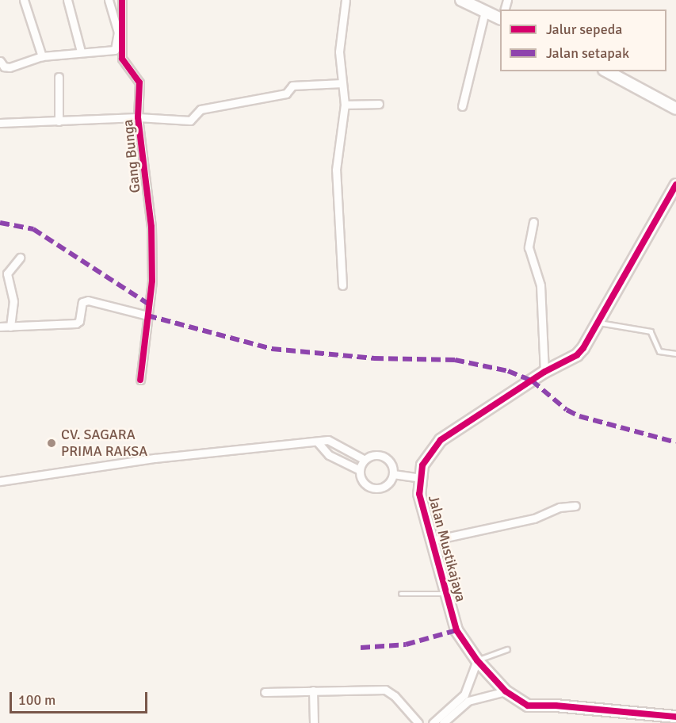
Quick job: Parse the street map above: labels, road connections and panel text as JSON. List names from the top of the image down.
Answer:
{
  "streets": {
    "street": ["Gang Bunga", "Jalan Mustikajaya"]
  },
  "places": ["CV. SAGARA PRIMA RAKSA"],
  "legend": ["Jalur sepeda", "Jalan setapak"],
  "scale_bar": "100 m"
}
